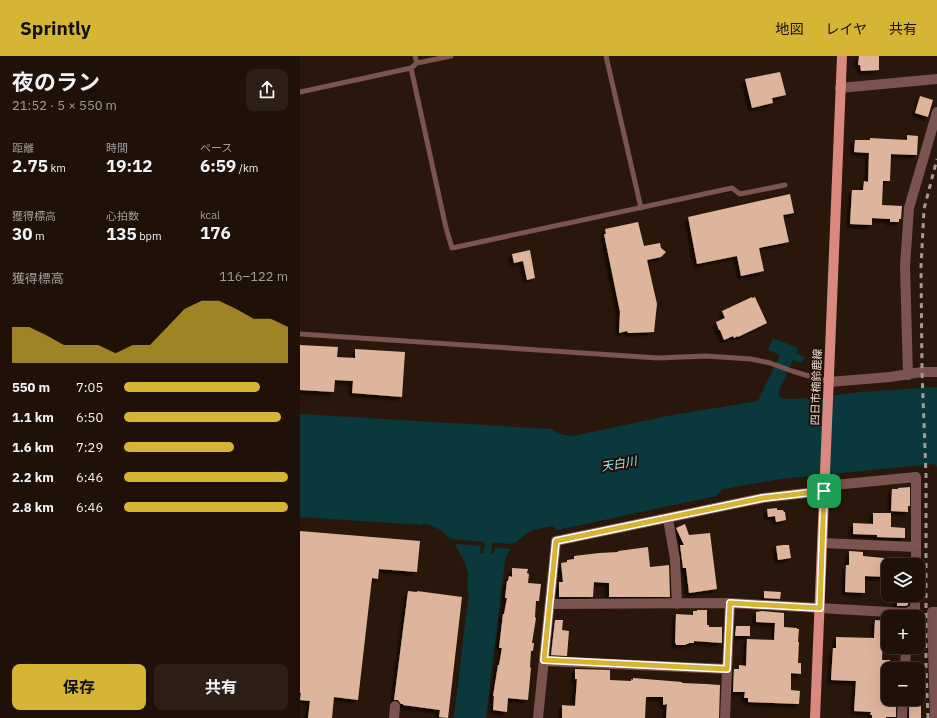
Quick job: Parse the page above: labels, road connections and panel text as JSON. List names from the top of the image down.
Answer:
{
  "streets": {
    "main road": ["四日市楠鈴鹿線"]
  },
  "water": ["天白川"],
  "page": {
    "header": "Sprintly",
    "nav": ["地図", "レイヤ", "共有"],
    "heading": ["夜のラン", "21:52 · 5 × 550 m"],
    "stats": [
      ["距離", "2.75 km"],
      ["時間", "19:12"],
      ["ペース", "6:59 /km"],
      ["獲得標高", "30 m"],
      ["心拍数", "135 bpm"],
      ["kcal", "176"]
    ],
    "chart": ["獲得標高", "116–122 m"],
    "list": [
      {
        "name": "550 m",
        "note": "7:05"
      },
      {
        "name": "1.1 km",
        "note": "6:50"
      },
      {
        "name": "1.6 km",
        "note": "7:29"
      },
      {
        "name": "2.2 km",
        "note": "6:46"
      },
      {
        "name": "2.8 km",
        "note": "6:46"
      }
    ],
    "map_buttons": ["+", "−"],
    "buttons": ["保存", "共有"]
  }
}
